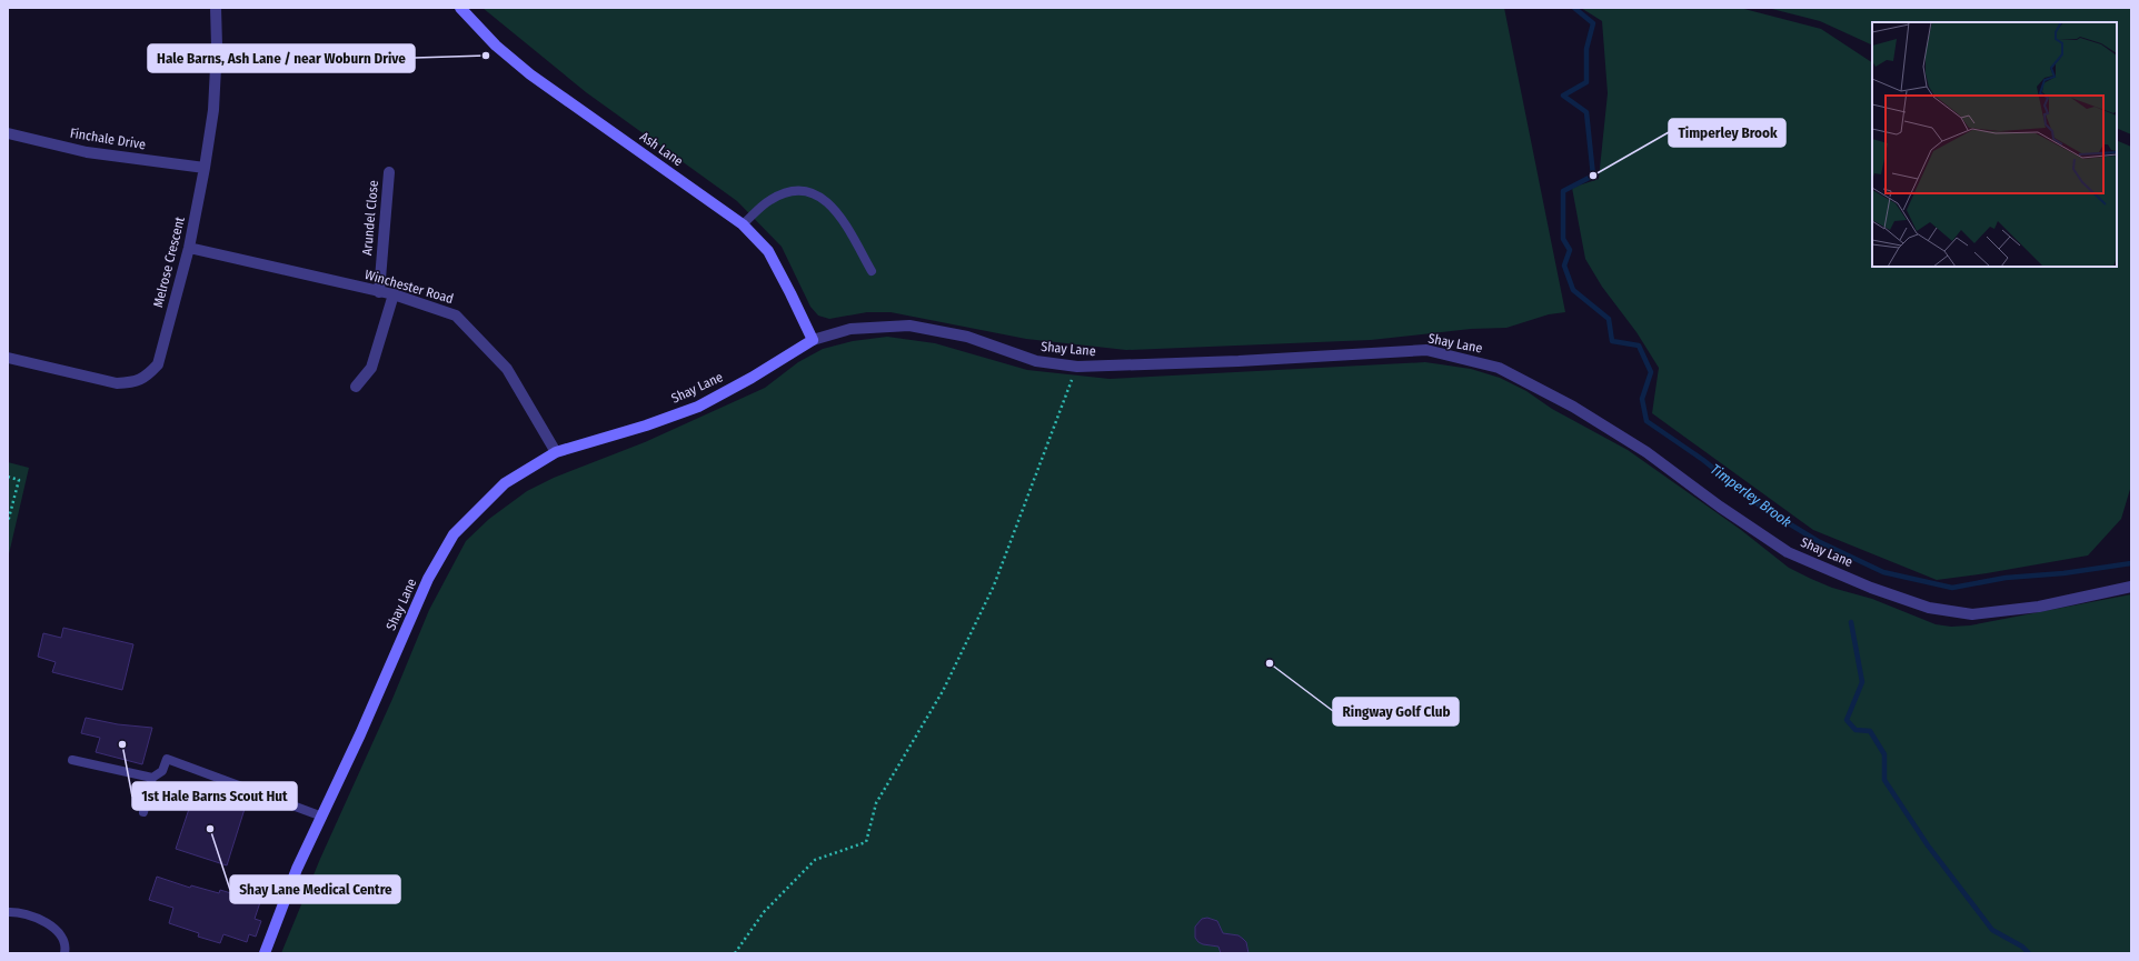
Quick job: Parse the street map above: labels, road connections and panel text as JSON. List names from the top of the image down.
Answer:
{
  "streets": {
    "street": [
      "Finchale Drive",
      "Ash Lane",
      "Arundel Close",
      "Melrose Crescent",
      "Winchester Road",
      "Shay Lane"
    ]
  },
  "crossings": [
    ["Finchale Drive", "Melrose Crescent"],
    ["Ash Lane", "Shay Lane"],
    ["Arundel Close", "Winchester Road"],
    ["Melrose Crescent", "Winchester Road"],
    ["Winchester Road", "Shay Lane"]
  ],
  "water": ["Timperley Brook"],
  "places": [
    "Hale Barns, Ash Lane / near Woburn Drive",
    "Timperley Brook",
    "Ringway Golf Club",
    "1st Hale Barns Scout Hut",
    "Shay Lane Medical Centre"
  ]
}
